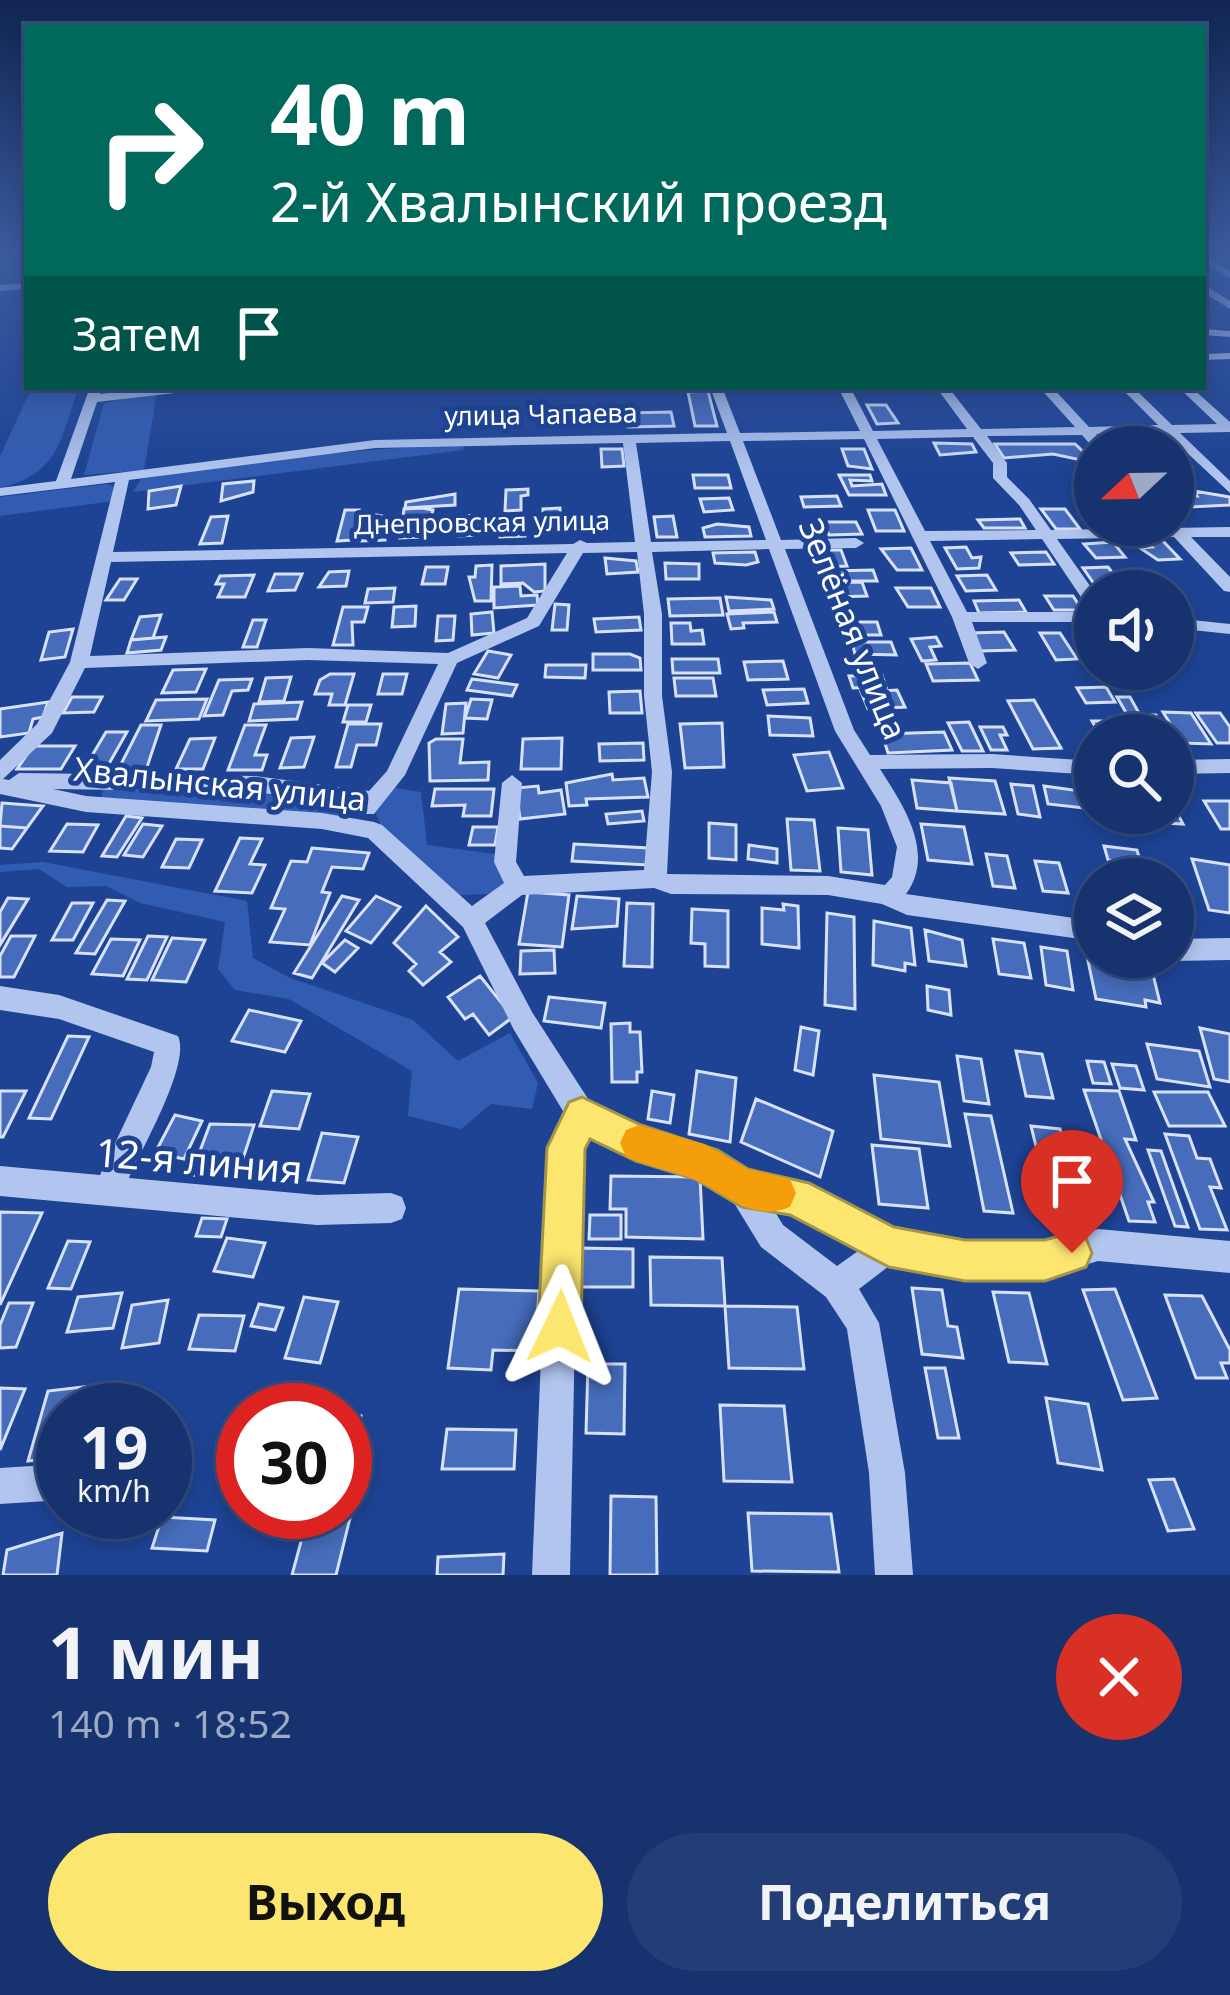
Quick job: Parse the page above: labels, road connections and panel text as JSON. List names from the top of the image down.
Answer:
{
  "streets": {
    "street": [
      "улица Чапаева",
      "Днепровская улица",
      "Зелёная улица",
      "Хвалынская улица",
      "12-я линия"
    ]
  },
  "crossings": [
    ["улица Чапаева", "Зелёная улица"],
    ["Днепровская улица", "Зелёная улица"]
  ],
  "north": "left",
  "page": {
    "turn": ["40 m", "2-й Хвалынский проезд"],
    "then": "Затем",
    "speed": "19 km/h",
    "limit": "30",
    "heading": ["1 мин", "140 m · 18:52"],
    "buttons": ["Выход", "Поделиться"]
  }
}
